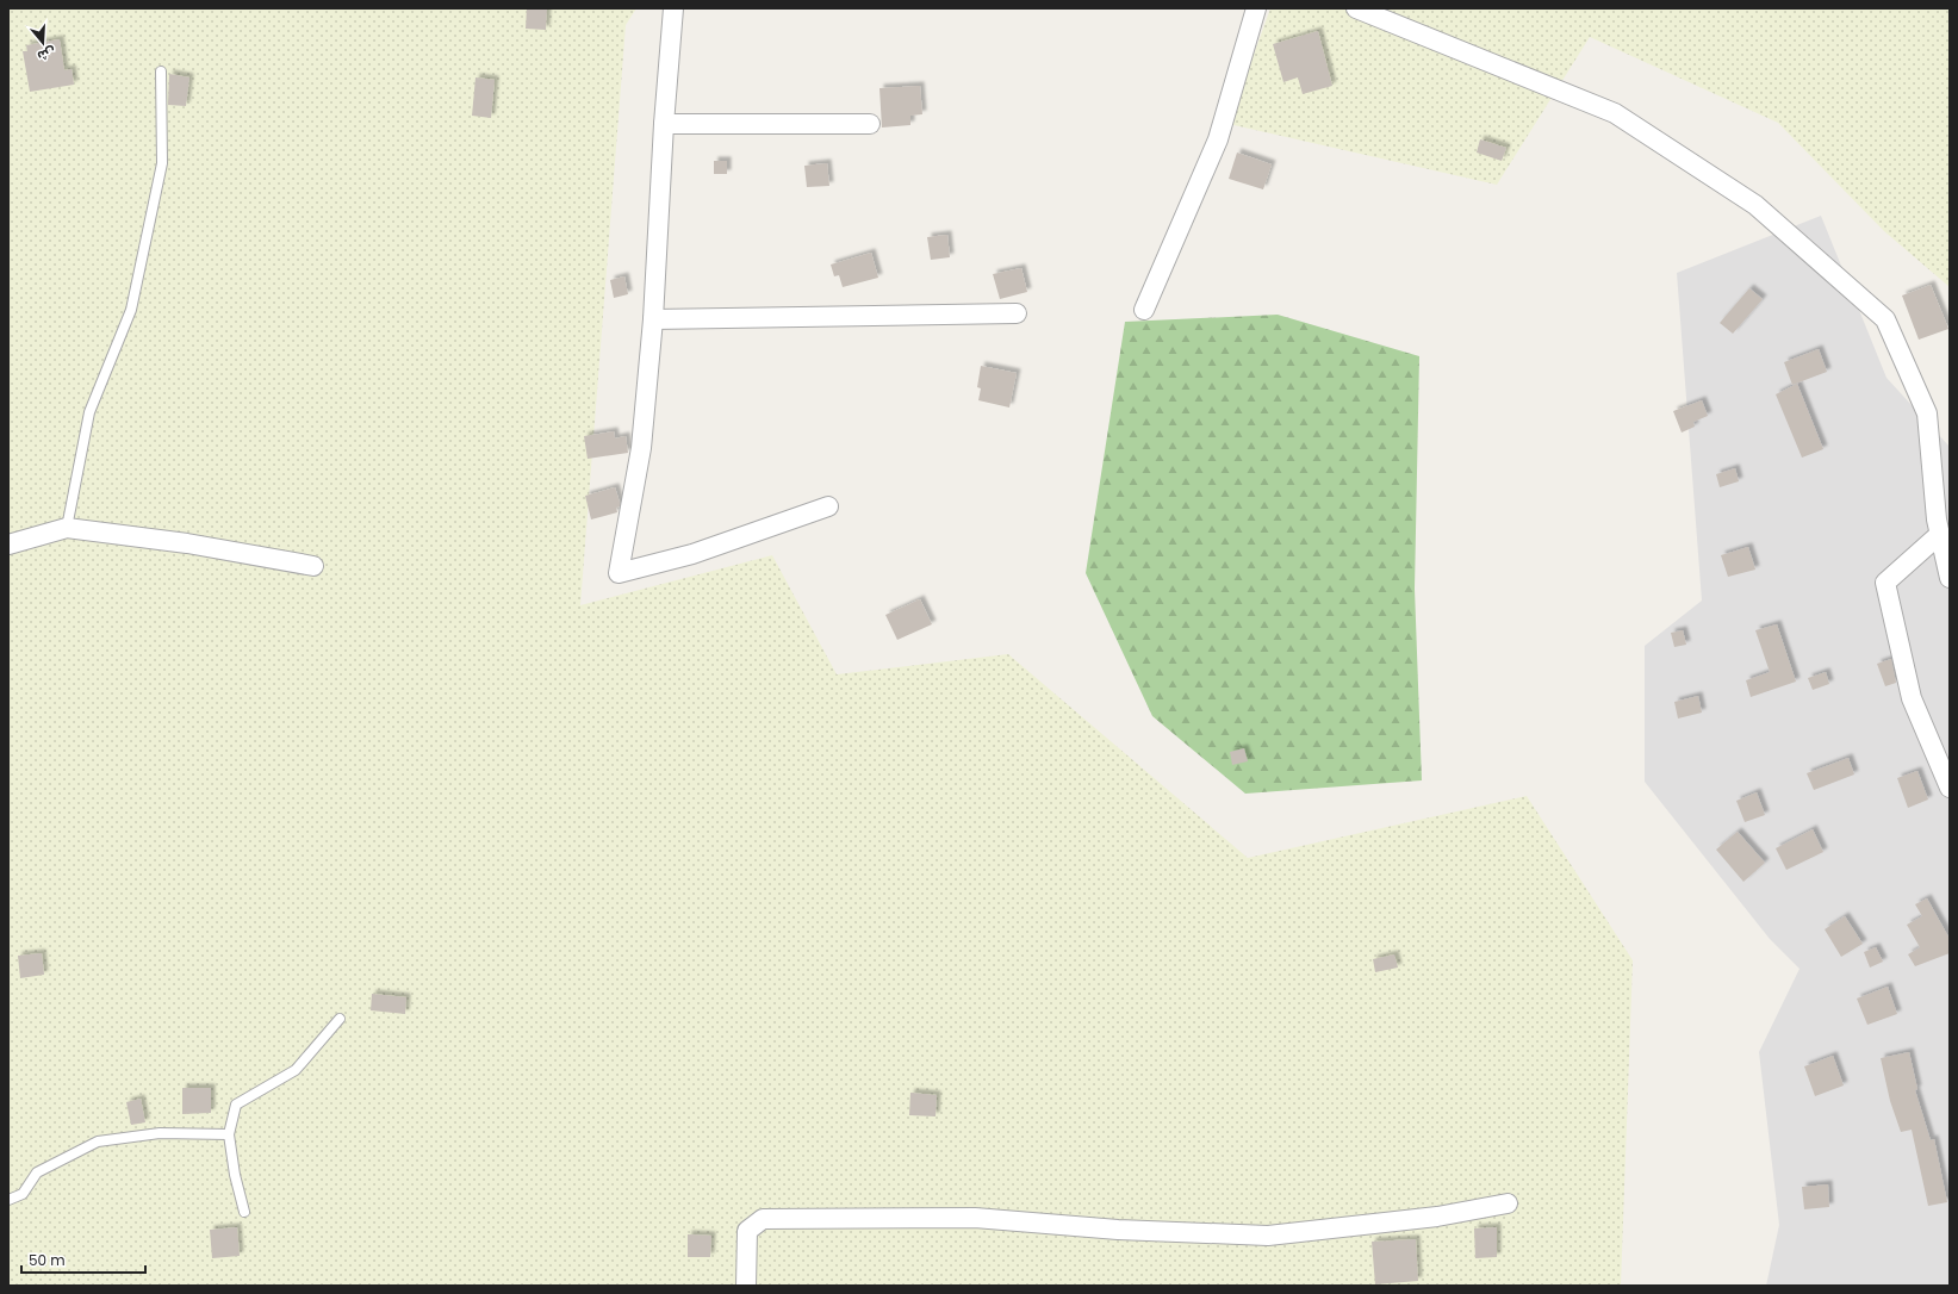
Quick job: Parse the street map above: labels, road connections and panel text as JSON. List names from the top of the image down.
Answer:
{
  "scale_bar": "50 m",
  "north": "bottom"
}
